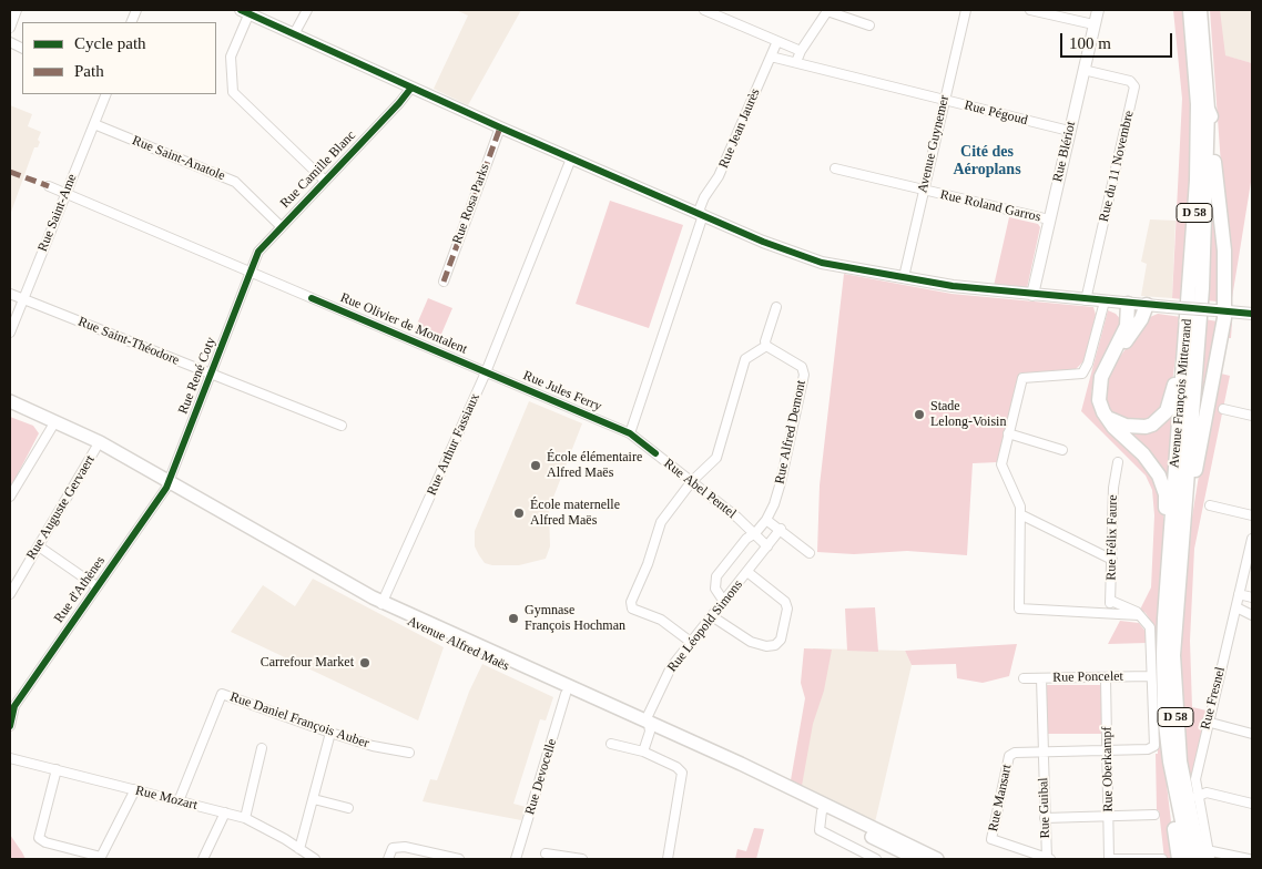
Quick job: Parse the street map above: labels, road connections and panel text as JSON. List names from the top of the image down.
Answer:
{
  "streets": {
    "highway": ["D 58", "Avenue François Mitterrand"],
    "main road": ["Avenue Alfred Maës"],
    "street": [
      "Rue Pégoud",
      "Rue Jean Jaurès",
      "Avenue Guynemer",
      "Rue Blériot",
      "Rue Saint-Anatole",
      "Rue du 11 Novembre",
      "Rue Camille Blanc",
      "Rue Rosa Parks",
      "Rue Roland Garros",
      "Rue Saint-Ame",
      "Rue Olivier de Montalent",
      "Rue Saint-Théodore",
      "Rue René Coty",
      "Rue Jules Ferry",
      "Rue Alfred Demont",
      "Rue Arthur Fassiaux",
      "Rue Abel Pentel",
      "Rue Auguste Gervaert",
      "Rue Félix Faure",
      "Rue d'Athènes",
      "Rue Léopold Simons",
      "Rue Poncelet",
      "Rue Fresnel",
      "Rue Daniel François Auber",
      "Rue Oberkampf",
      "Rue Devocelle",
      "Rue Mozart",
      "Rue Mansart",
      "Rue Guibal"
    ]
  },
  "crossings": [
    ["Rue Pégoud", "Rue Jean Jaurès"],
    ["Rue Pégoud", "Avenue Guynemer"],
    ["Rue Pégoud", "Rue Blériot"],
    ["Avenue Guynemer", "Rue Roland Garros"],
    ["Rue Blériot", "Rue du 11 Novembre"],
    ["Rue Blériot", "Rue Roland Garros"],
    ["Rue Saint-Anatole", "Rue Camille Blanc"],
    ["Rue Saint-Anatole", "Rue Saint-Ame"],
    ["Rue Camille Blanc", "Rue Olivier de Montalent"],
    ["Rue Camille Blanc", "Rue René Coty"],
    ["Rue Saint-Ame", "Rue Olivier de Montalent"],
    ["Rue Saint-Ame", "Rue Saint-Théodore"],
    ["D 58", "Avenue François Mitterrand"],
    ["Rue Olivier de Montalent", "Rue René Coty"],
    ["Rue Olivier de Montalent", "Rue Jules Ferry"],
    ["Rue Olivier de Montalent", "Rue Arthur Fassiaux"],
    ["Rue Saint-Théodore", "Rue René Coty"],
    ["Rue René Coty", "Rue d'Athènes"],
    ["Rue René Coty", "Avenue Alfred Maës"],
    ["Rue Jules Ferry", "Rue Arthur Fassiaux"],
    ["Rue Jules Ferry", "Rue Abel Pentel"],
    ["Avenue François Mitterrand", "Rue Fresnel"],
    ["Rue Alfred Demont", "Rue Abel Pentel"],
    ["Rue Alfred Demont", "Rue Léopold Simons"],
    ["Rue Arthur Fassiaux", "Avenue Alfred Maës"],
    ["Rue Abel Pentel", "Rue Léopold Simons"],
    ["Rue Auguste Gervaert", "Avenue Alfred Maës"],
    ["Rue d'Athènes", "Avenue Alfred Maës"],
    ["Rue Léopold Simons", "Avenue Alfred Maës"],
    ["Avenue Alfred Maës", "Rue Devocelle"],
    ["Rue Poncelet", "Rue Oberkampf"],
    ["Rue Poncelet", "Rue Guibal"],
    ["Rue Daniel François Auber", "Rue Mozart"],
    ["Rue Mansart", "Rue Guibal"]
  ],
  "districts": ["Cité des Aéroplans"],
  "places": [
    "Stade Lelong-Voisin",
    "École élémentaire Alfred Maës",
    "École maternelle Alfred Maës",
    "Gymnase François Hochman",
    "Carrefour Market"
  ],
  "legend": ["Cycle path", "Path"],
  "scale_bar": "100 m"
}
